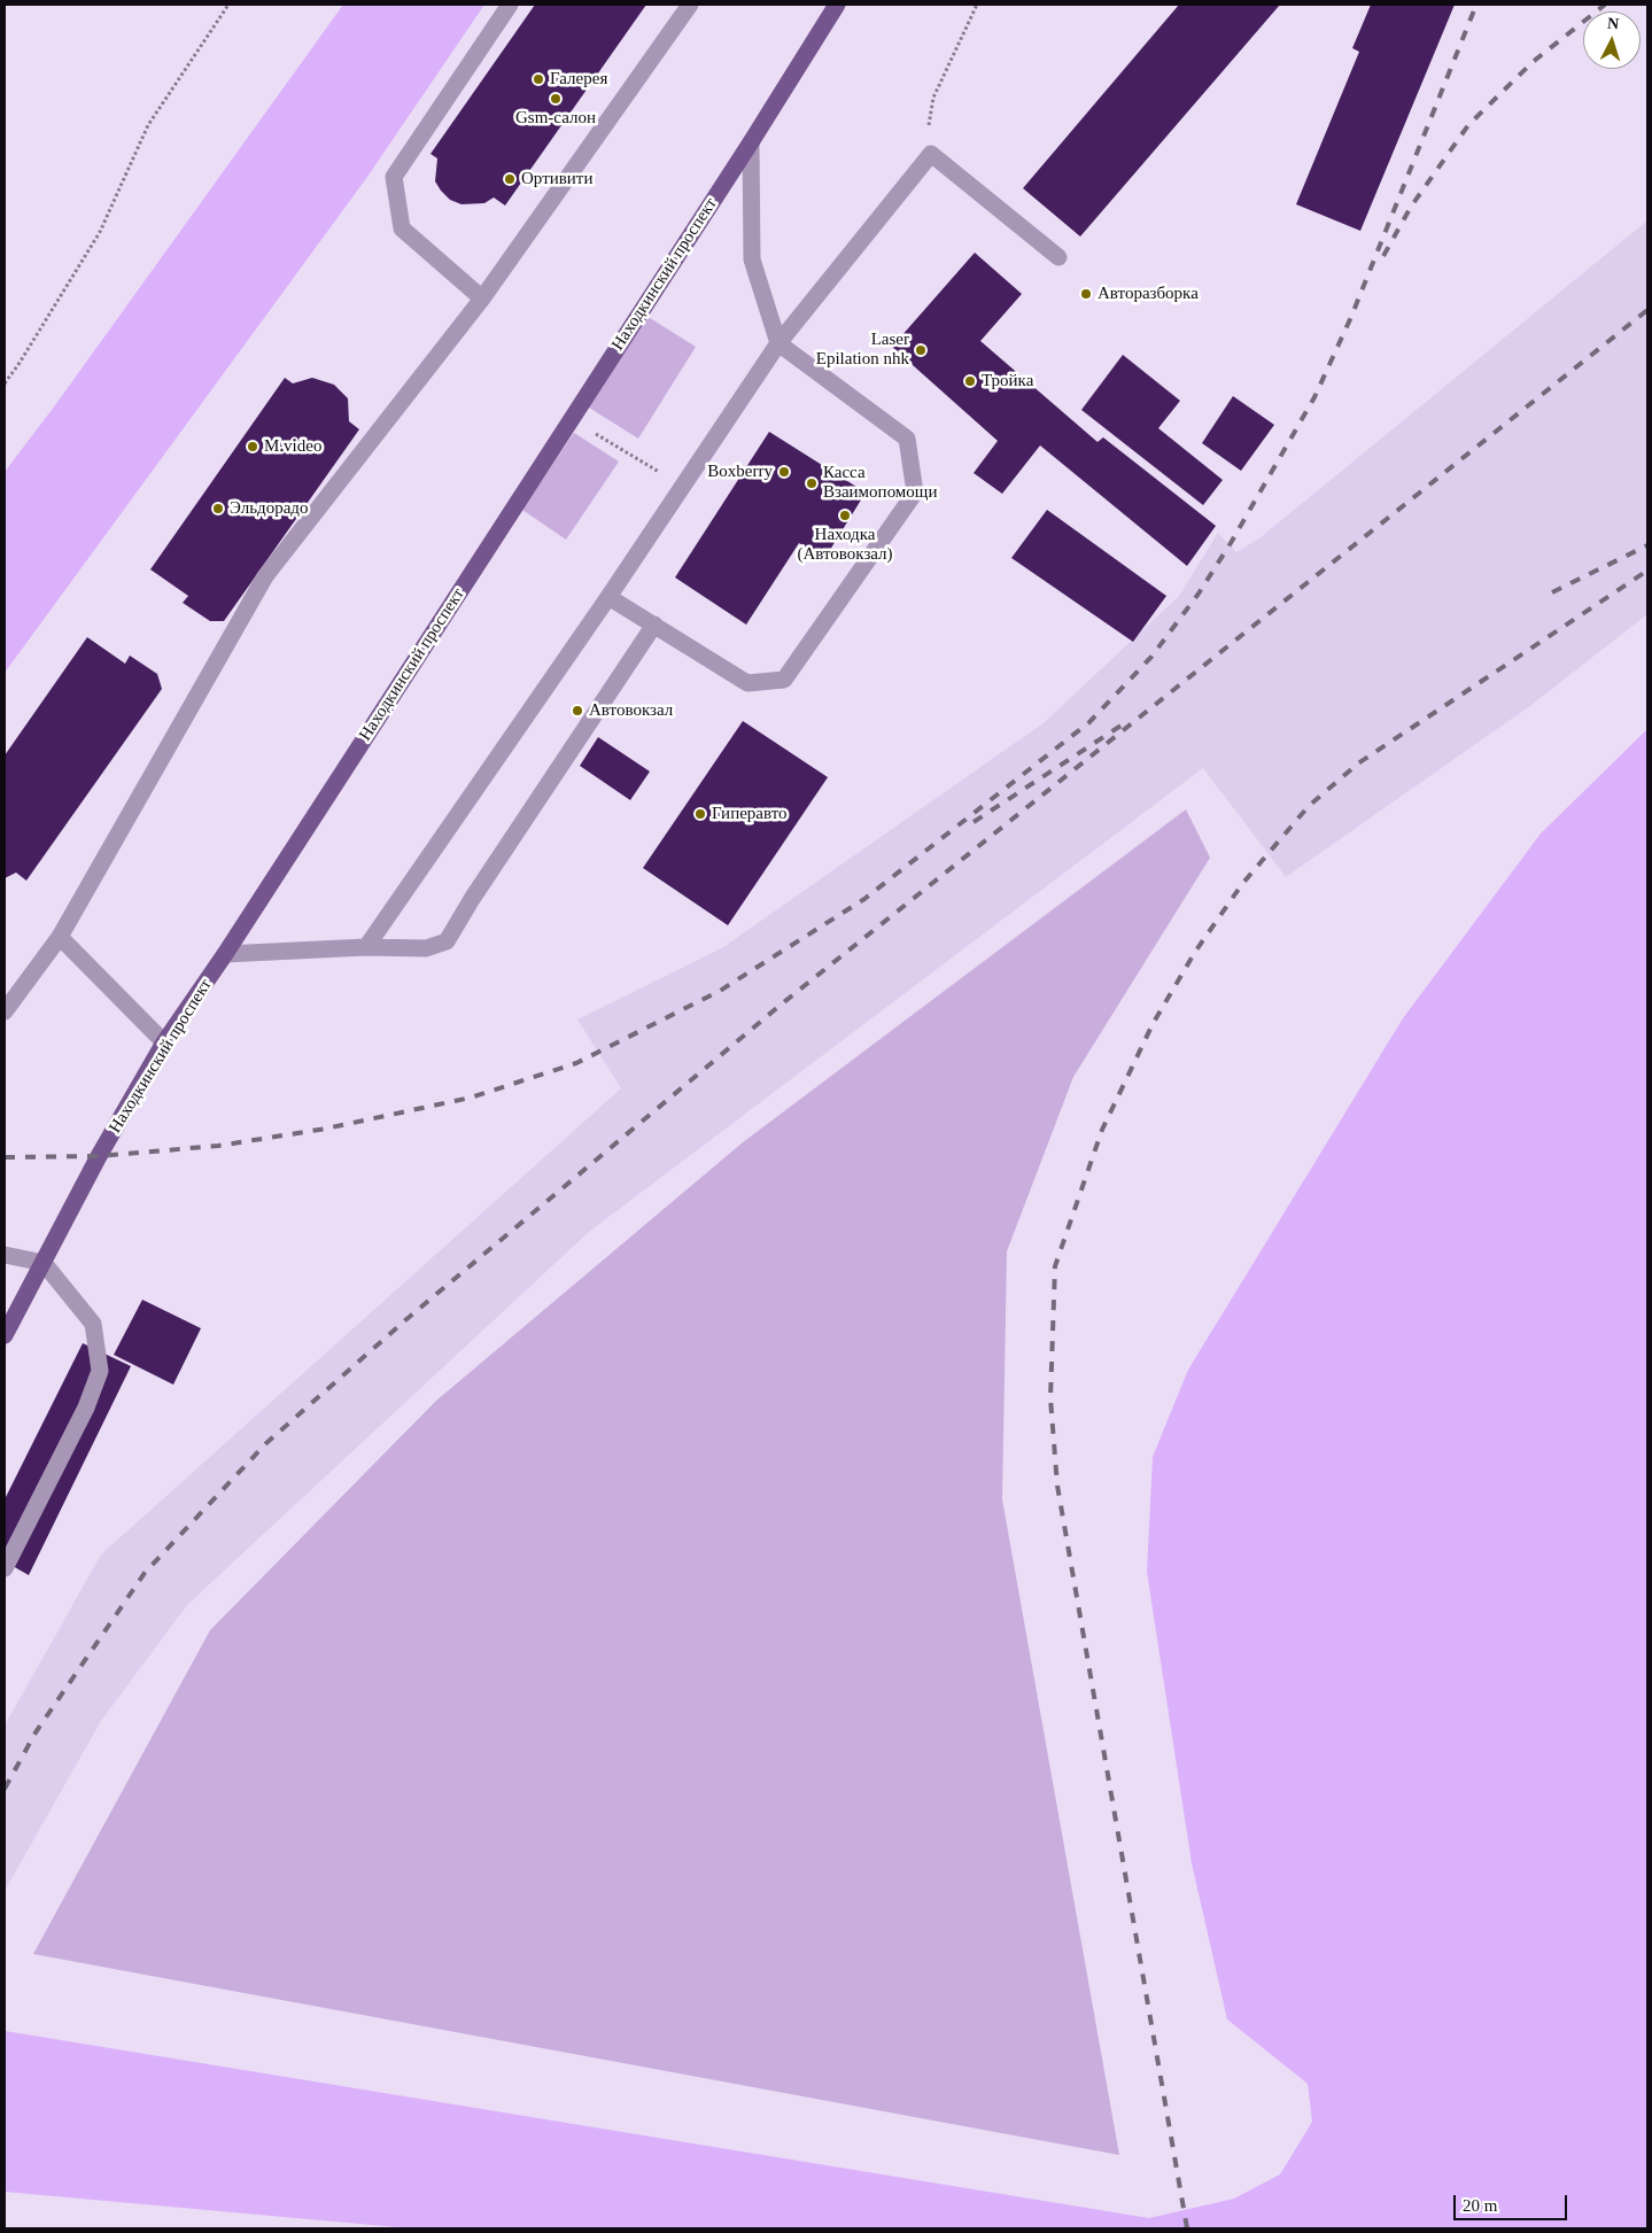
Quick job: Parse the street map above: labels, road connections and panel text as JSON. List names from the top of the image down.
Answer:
{
  "streets": {
    "main road": ["Находкинский проспект"]
  },
  "places": [
    "Галерея",
    "Gsm-салон",
    "Ортивити",
    "Авторазборка",
    "Laser Epilation nhk",
    "Тройка",
    "M.video",
    "Boxberry",
    "Касса Взаимопомощи",
    "Эльдорадо",
    "Находка (Автовокзал)",
    "Автовокзал",
    "Гиперавто"
  ],
  "scale_bar": "20 m",
  "north": "top"
}
